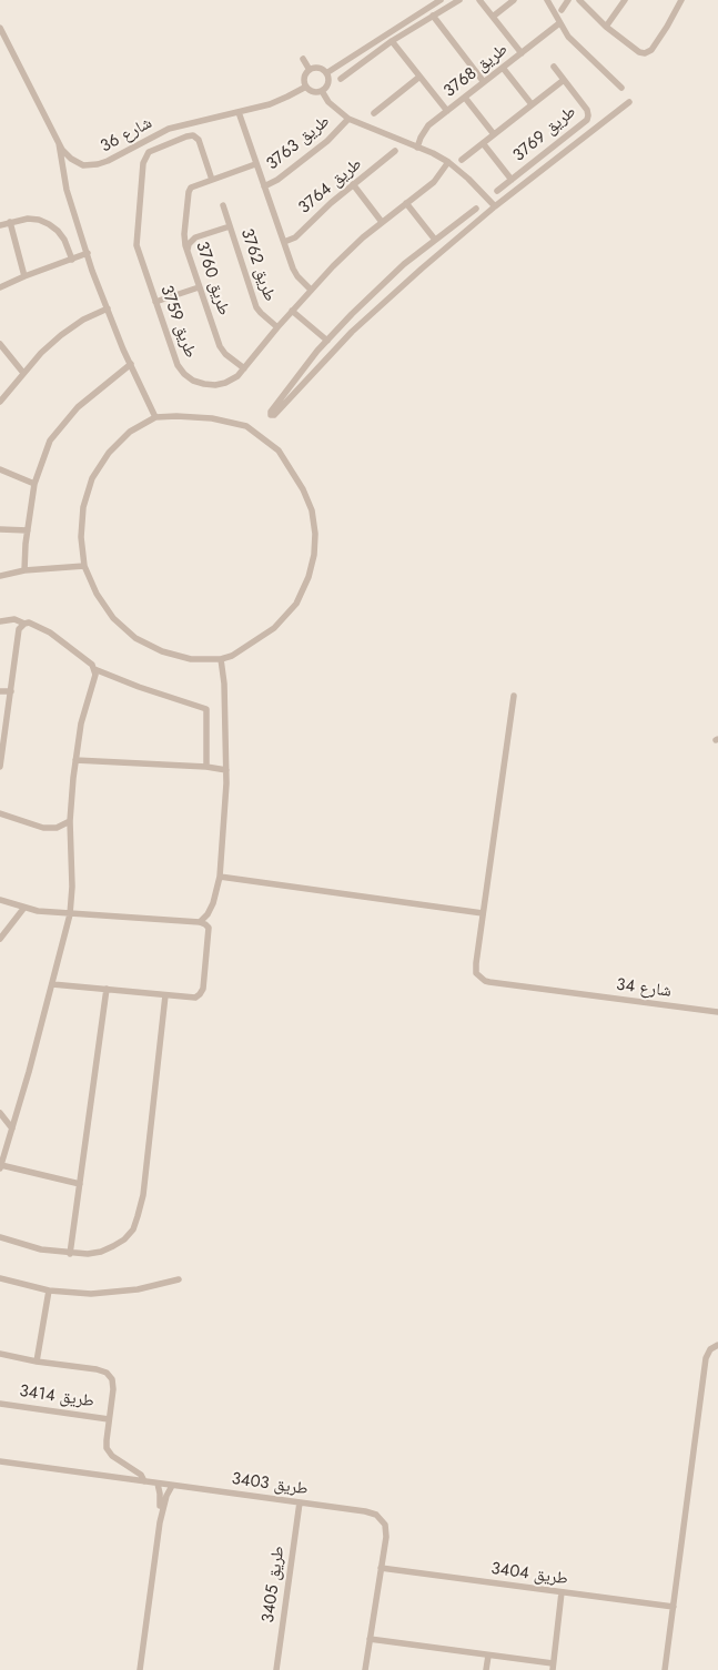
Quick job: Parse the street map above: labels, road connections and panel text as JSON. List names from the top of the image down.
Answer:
{
  "streets": {
    "street": [
      "طريق 3768",
      "طريق 3769",
      "شارع 36",
      "طريق 3763",
      "طريق 3764",
      "طريق 3762",
      "طريق 3760",
      "طريق 3759",
      "شارع 34",
      "طريق 3414",
      "طريق 3403",
      "طريق 3404",
      "طريق 3405"
    ]
  },
  "crossings": [
    ["شارع 36", "طريق 3763"],
    ["طريق 3763", "طريق 3764"],
    ["طريق 3763", "طريق 3760"],
    ["طريق 3763", "طريق 3759"],
    ["طريق 3762", "طريق 3759"],
    ["طريق 3760", "طريق 3759"],
    ["طريق 3403", "طريق 3404"],
    ["طريق 3403", "طريق 3405"]
  ]
}
